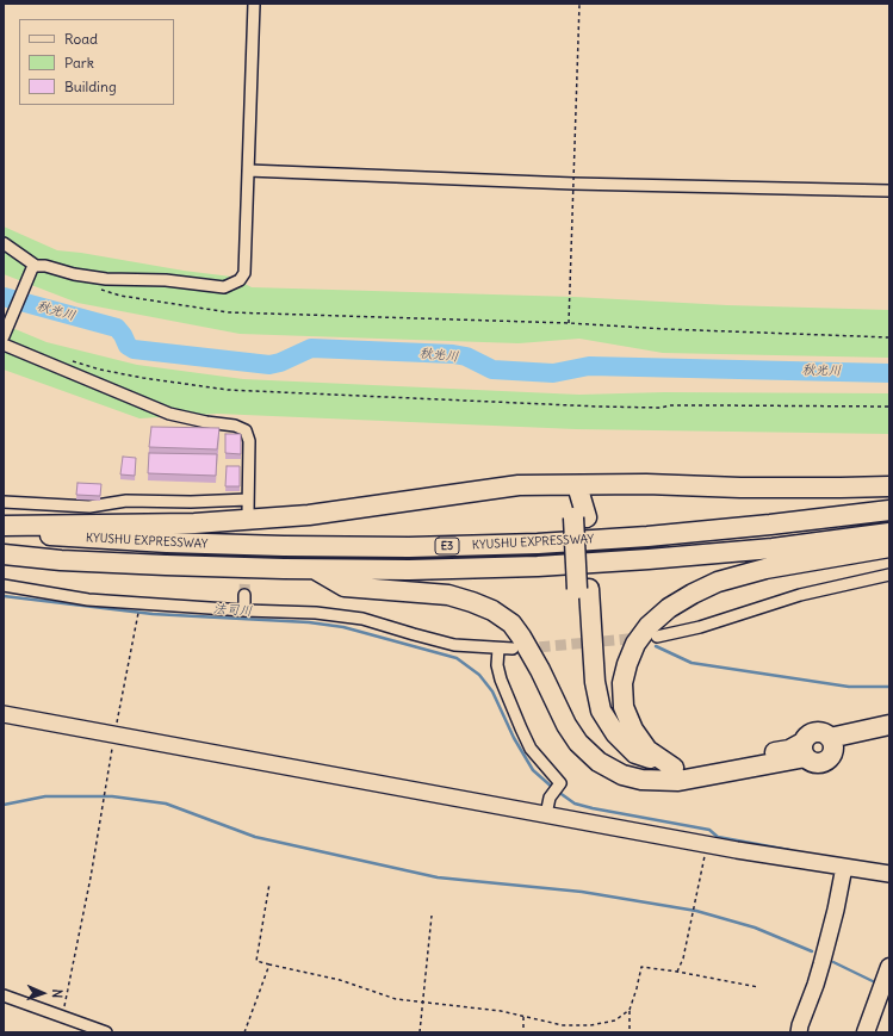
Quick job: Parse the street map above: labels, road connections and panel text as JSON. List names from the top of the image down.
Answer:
{
  "streets": {
    "highway": ["KYUSHU EXPRESSWAY", "E3"]
  },
  "water": ["秋光川", "法司川"],
  "legend": ["Road", "Park", "Building"],
  "north": "right"
}
